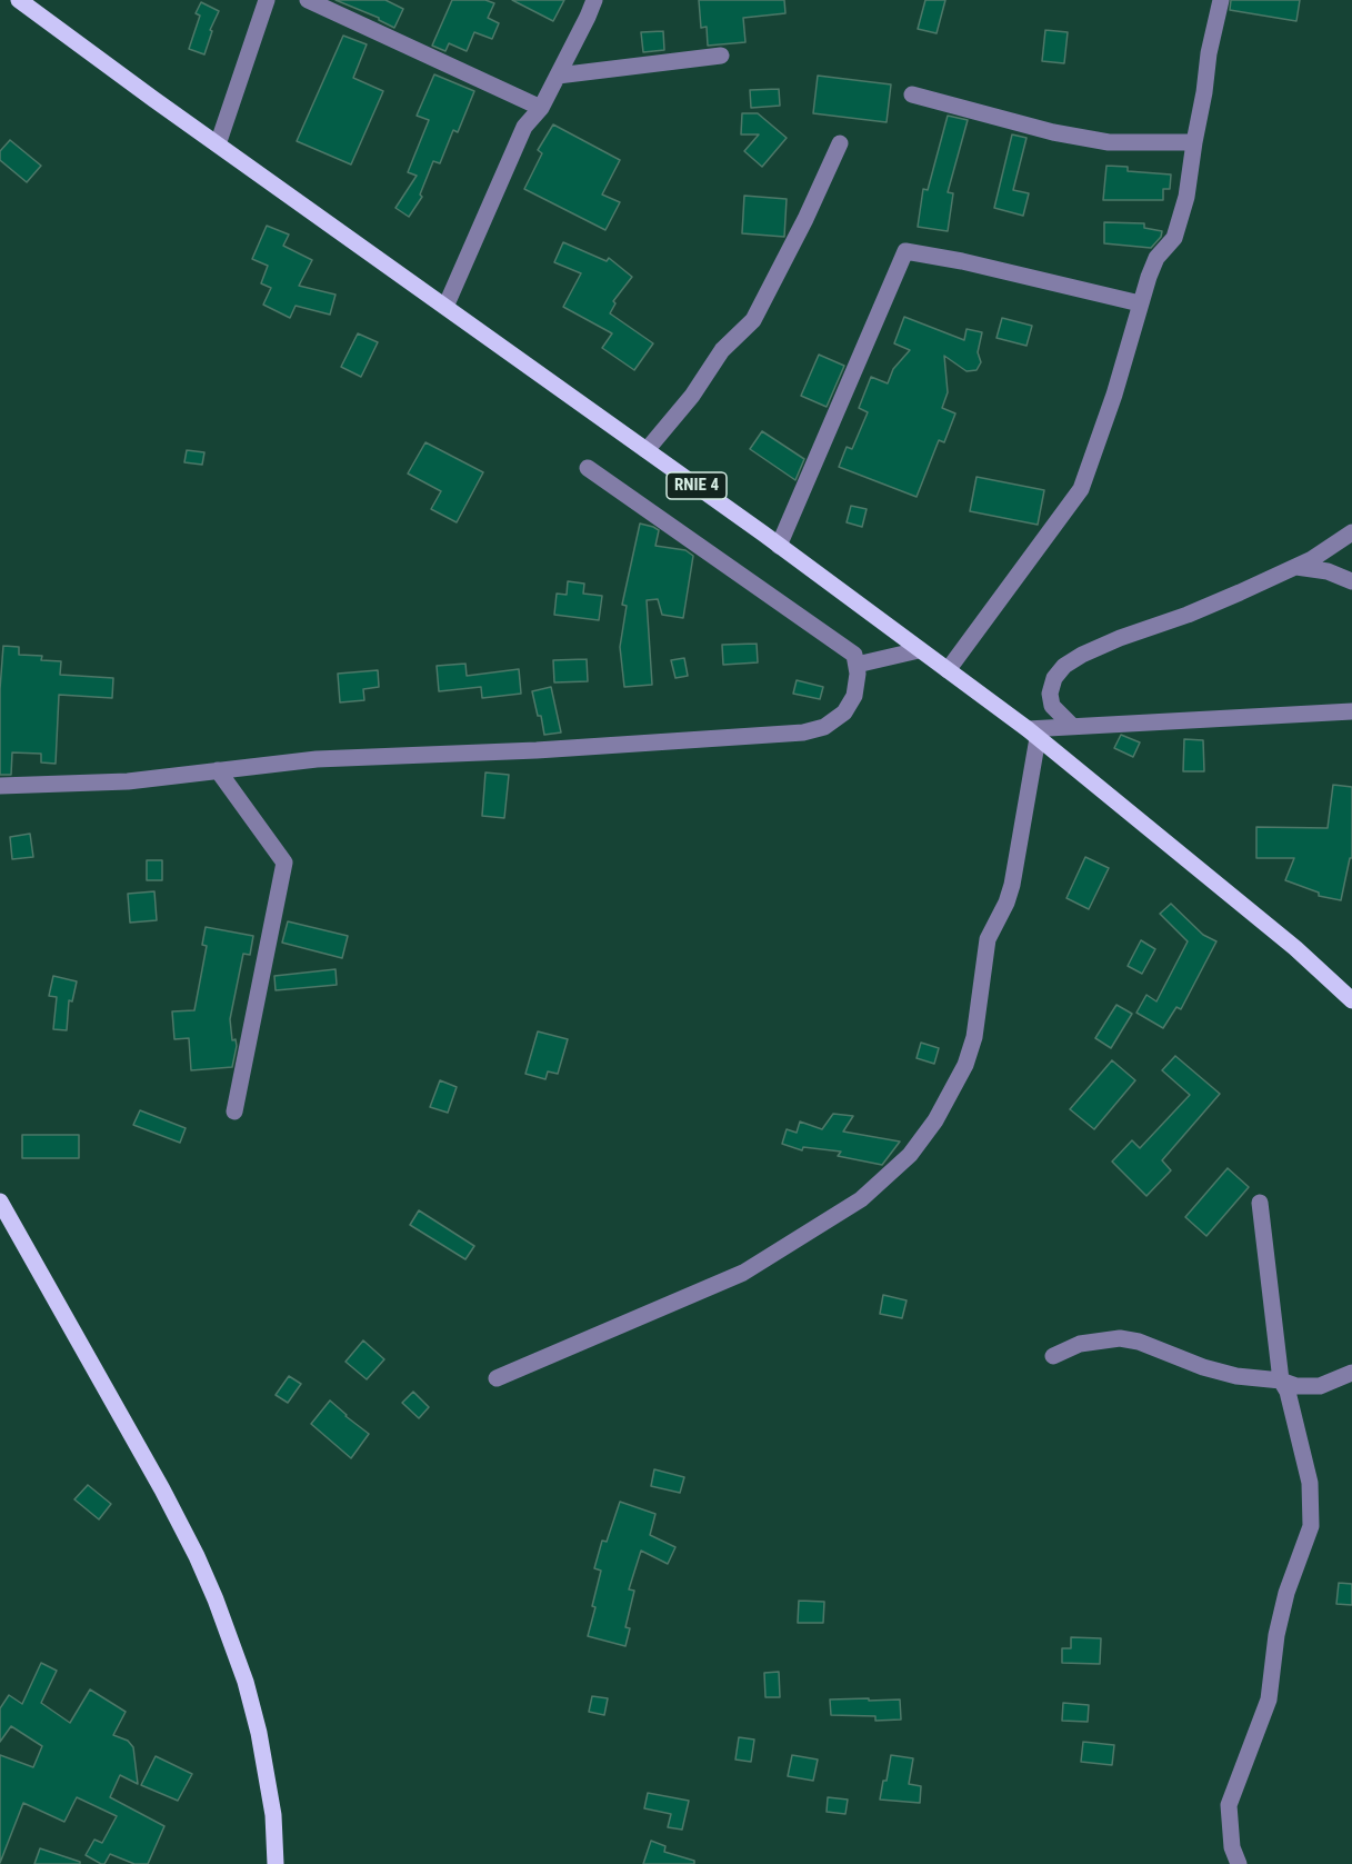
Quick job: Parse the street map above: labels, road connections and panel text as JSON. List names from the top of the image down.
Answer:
{
  "streets": {
    "main road": ["RNIE 4"]
  }
}
